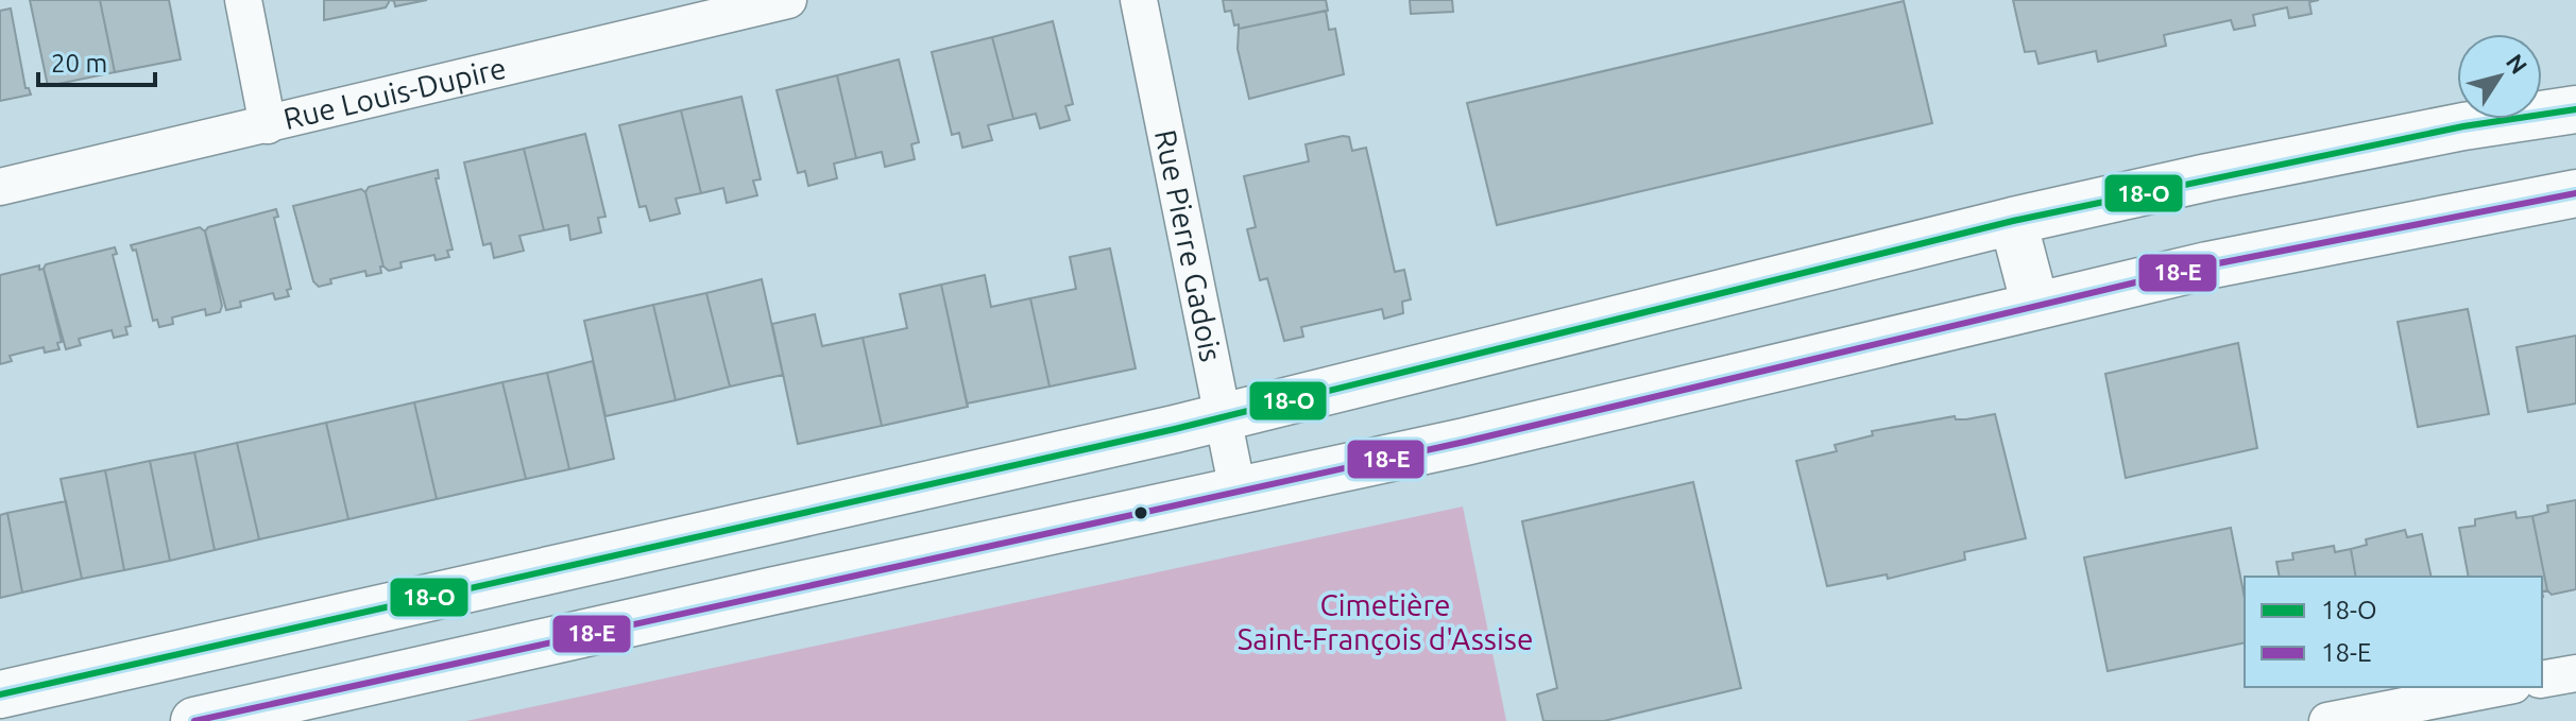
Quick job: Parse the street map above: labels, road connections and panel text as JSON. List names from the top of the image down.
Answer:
{
  "streets": {
    "street": ["Rue Louis-Dupire", "Rue Pierre Gadois"]
  },
  "parks": ["Cimetière Saint-François d'Assise"],
  "lines": ["transit line 18-O", "transit line 18-E"],
  "legend": ["18-O", "18-E"],
  "scale_bar": "20 m",
  "north": "top right"
}
